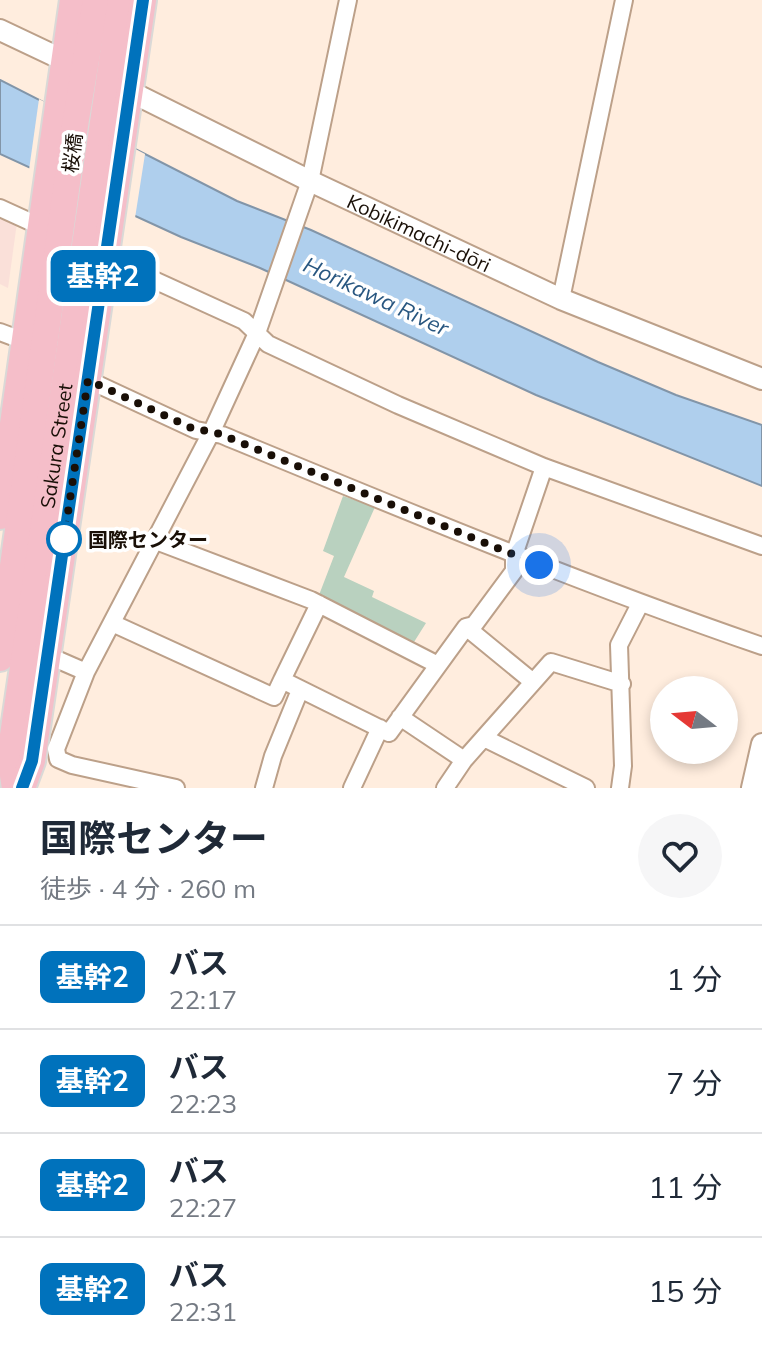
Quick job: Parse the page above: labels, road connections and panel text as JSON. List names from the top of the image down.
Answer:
{
  "streets": {
    "main road": ["桜橋", "Sakura Street"],
    "street": ["Kobikimachi-dōri"]
  },
  "crossings": [
    ["桜橋", "Kobikimachi-dōri"],
    ["桜橋", "Sakura Street"]
  ],
  "water": ["Horikawa River"],
  "places": ["国際センター"],
  "lines": ["bus line 基幹2"],
  "north": "left",
  "page": {
    "on_map": "基幹2",
    "heading": ["国際センター", "徒歩 · 4 分 · 260 m"],
    "list": [
      {
        "mark": "基幹2",
        "name": "バス",
        "note": "22:17",
        "value": "1 分"
      },
      {
        "mark": "基幹2",
        "name": "バス",
        "note": "22:23",
        "value": "7 分"
      },
      {
        "mark": "基幹2",
        "name": "バス",
        "note": "22:27",
        "value": "11 分"
      },
      {
        "mark": "基幹2",
        "name": "バス",
        "note": "22:31",
        "value": "15 分"
      }
    ]
  }
}
